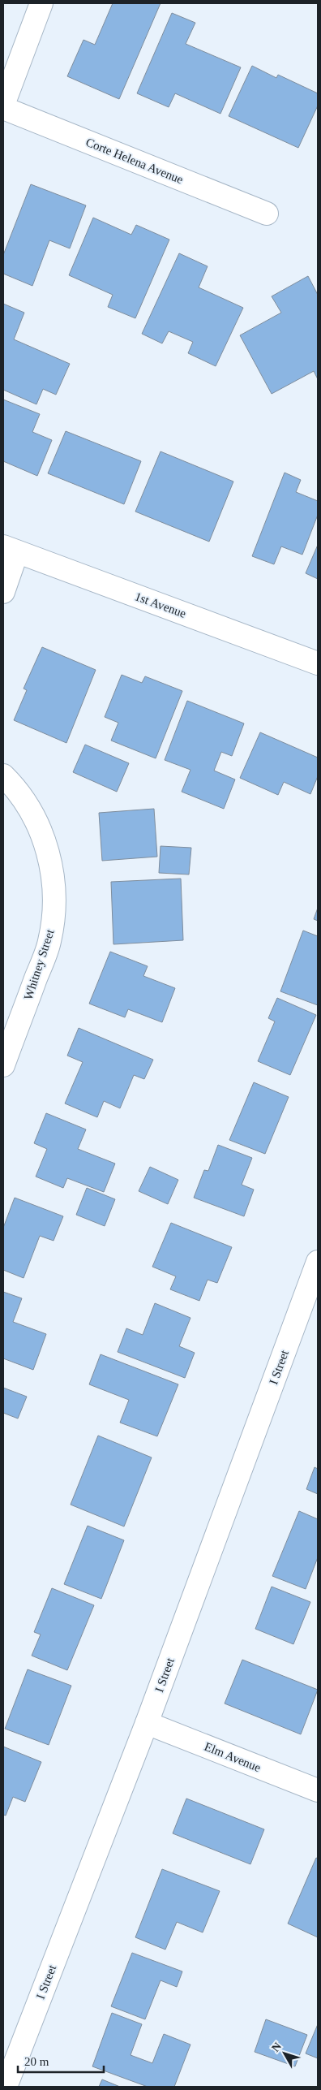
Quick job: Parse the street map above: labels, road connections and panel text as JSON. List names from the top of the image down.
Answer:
{
  "streets": {
    "street": [
      "Corte Helena Avenue",
      "1st Avenue",
      "Whitney Street",
      "I Street",
      "Elm Avenue"
    ]
  },
  "crossings": [
    ["I Street", "Elm Avenue"]
  ],
  "scale_bar": "20 m",
  "north": "top left"
}
